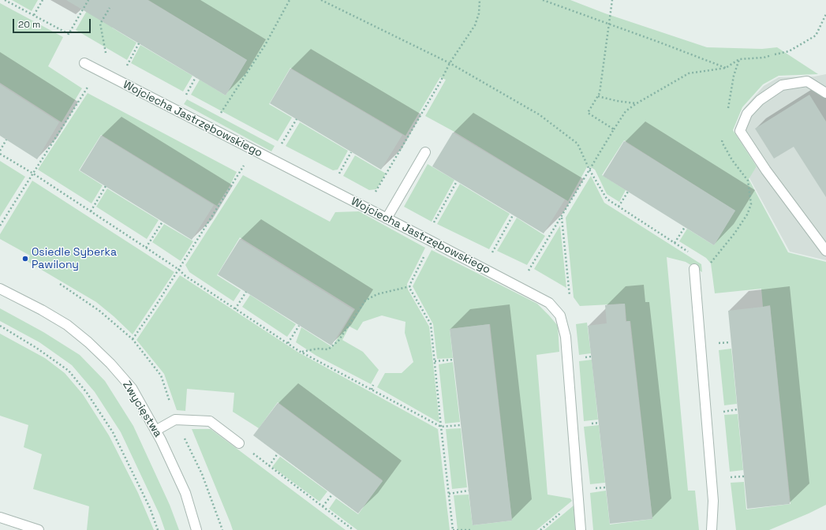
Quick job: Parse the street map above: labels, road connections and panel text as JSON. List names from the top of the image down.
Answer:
{
  "streets": {
    "street": ["Wojciecha Jastrzębowskiego", "Zwycięstwa"]
  },
  "places": ["Osiedle Syberka Pawilony"],
  "scale_bar": "20 m"
}
